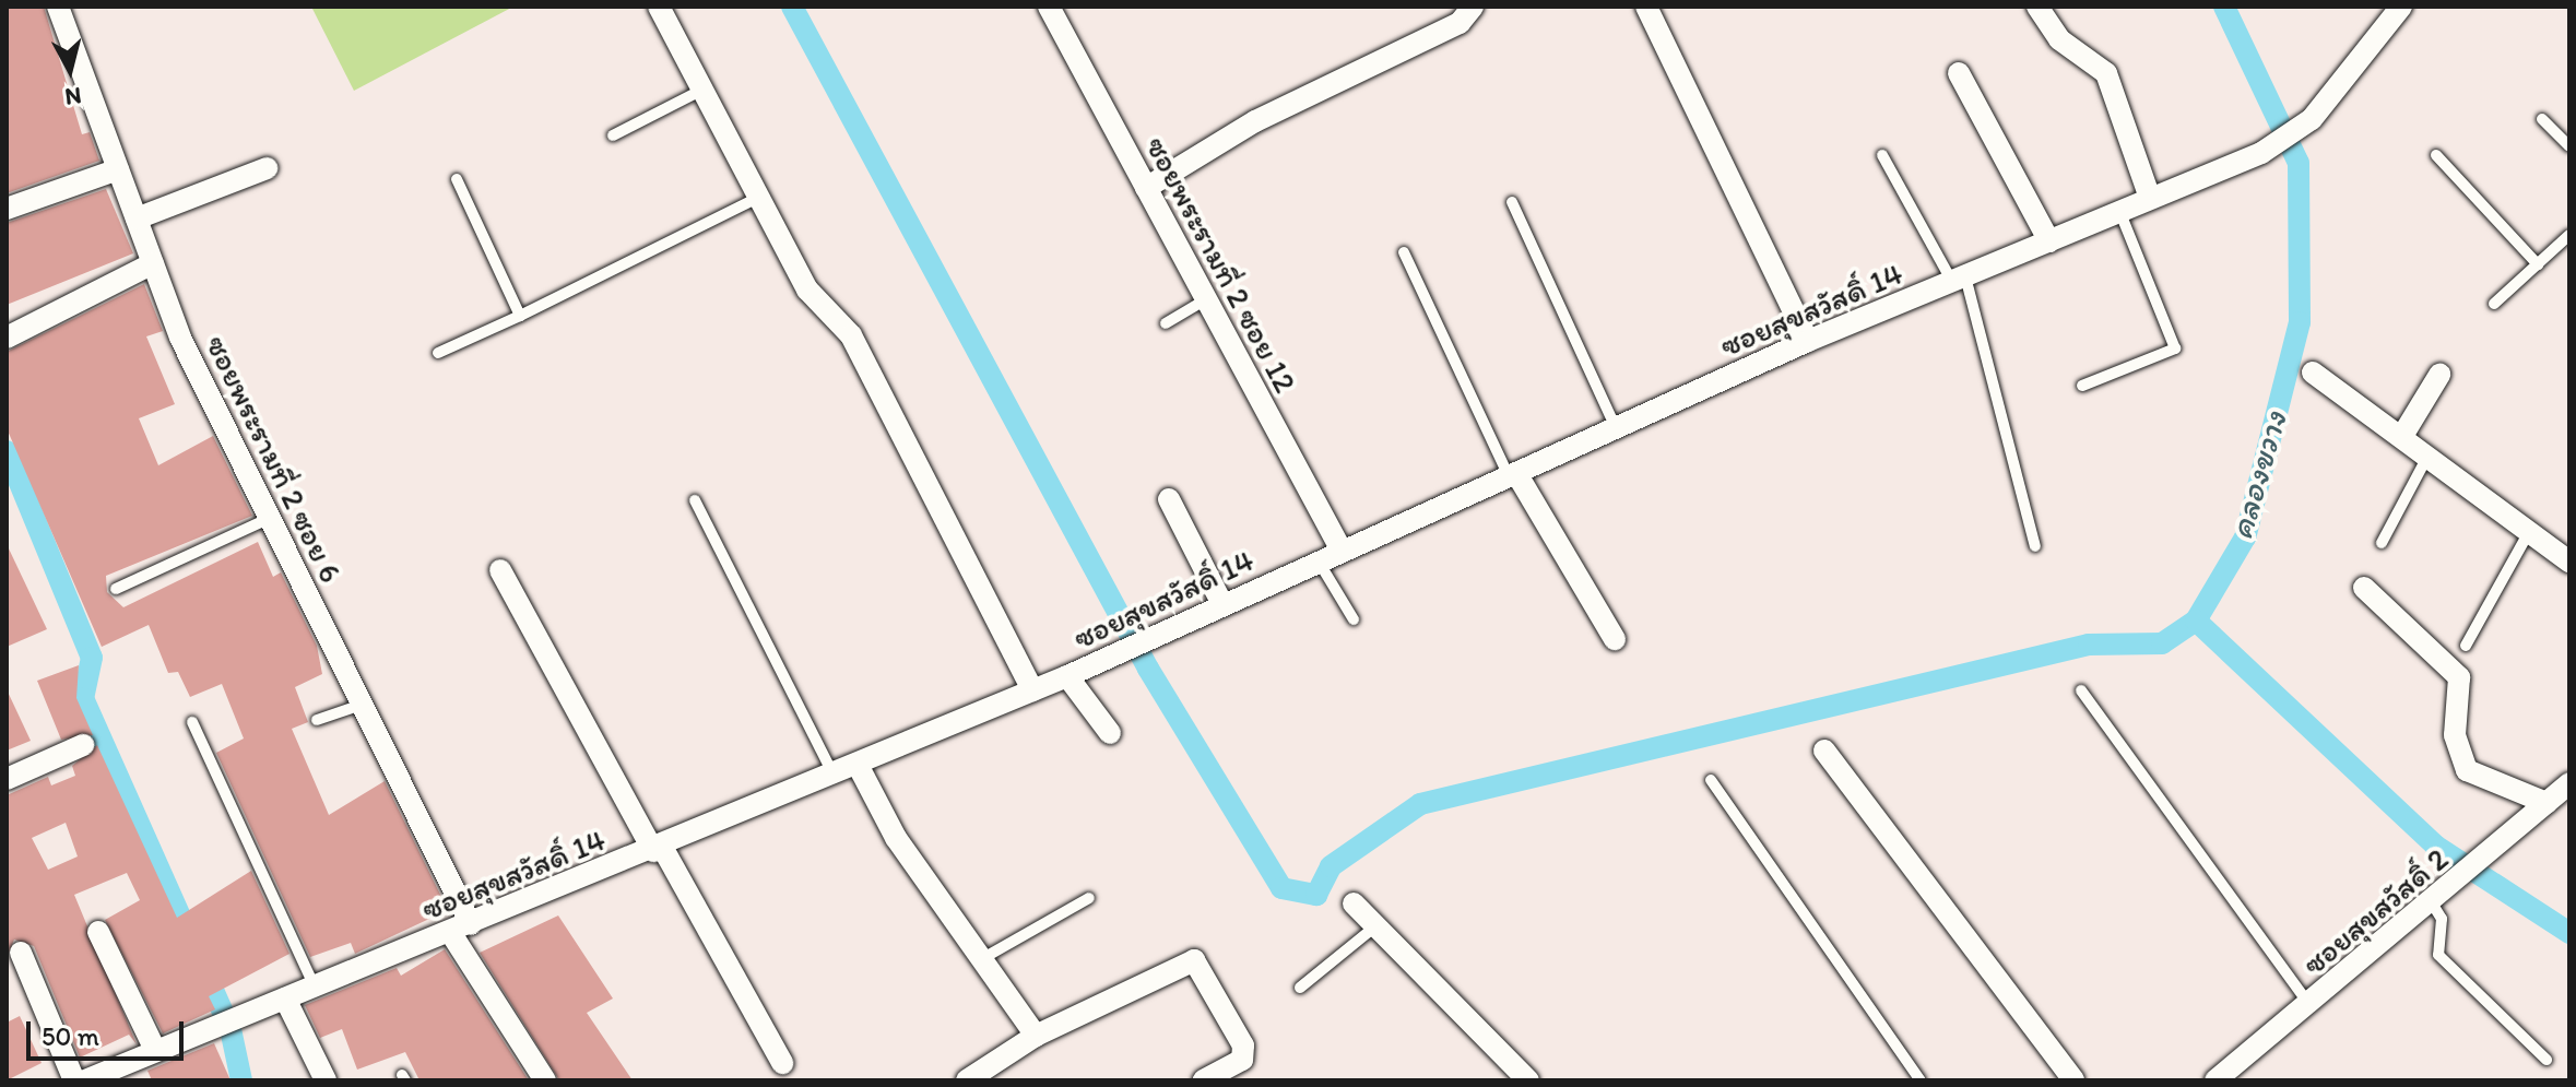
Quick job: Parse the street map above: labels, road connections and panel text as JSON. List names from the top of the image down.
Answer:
{
  "streets": {
    "street": [
      "ซอยพระรามที่ 2 ซอย 12",
      "ซอยสุขสวัสดิ์ 14",
      "ซอยพระรามที่ 2 ซอย 6",
      "ซอยสุขสวัสดิ์ 2"
    ]
  },
  "crossings": [
    ["ซอยพระรามที่ 2 ซอย 12", "ซอยสุขสวัสดิ์ 14"],
    ["ซอยสุขสวัสดิ์ 14", "ซอยพระรามที่ 2 ซอย 6"]
  ],
  "water": ["คลองขวาง"],
  "scale_bar": "50 m",
  "north": "bottom"
}
